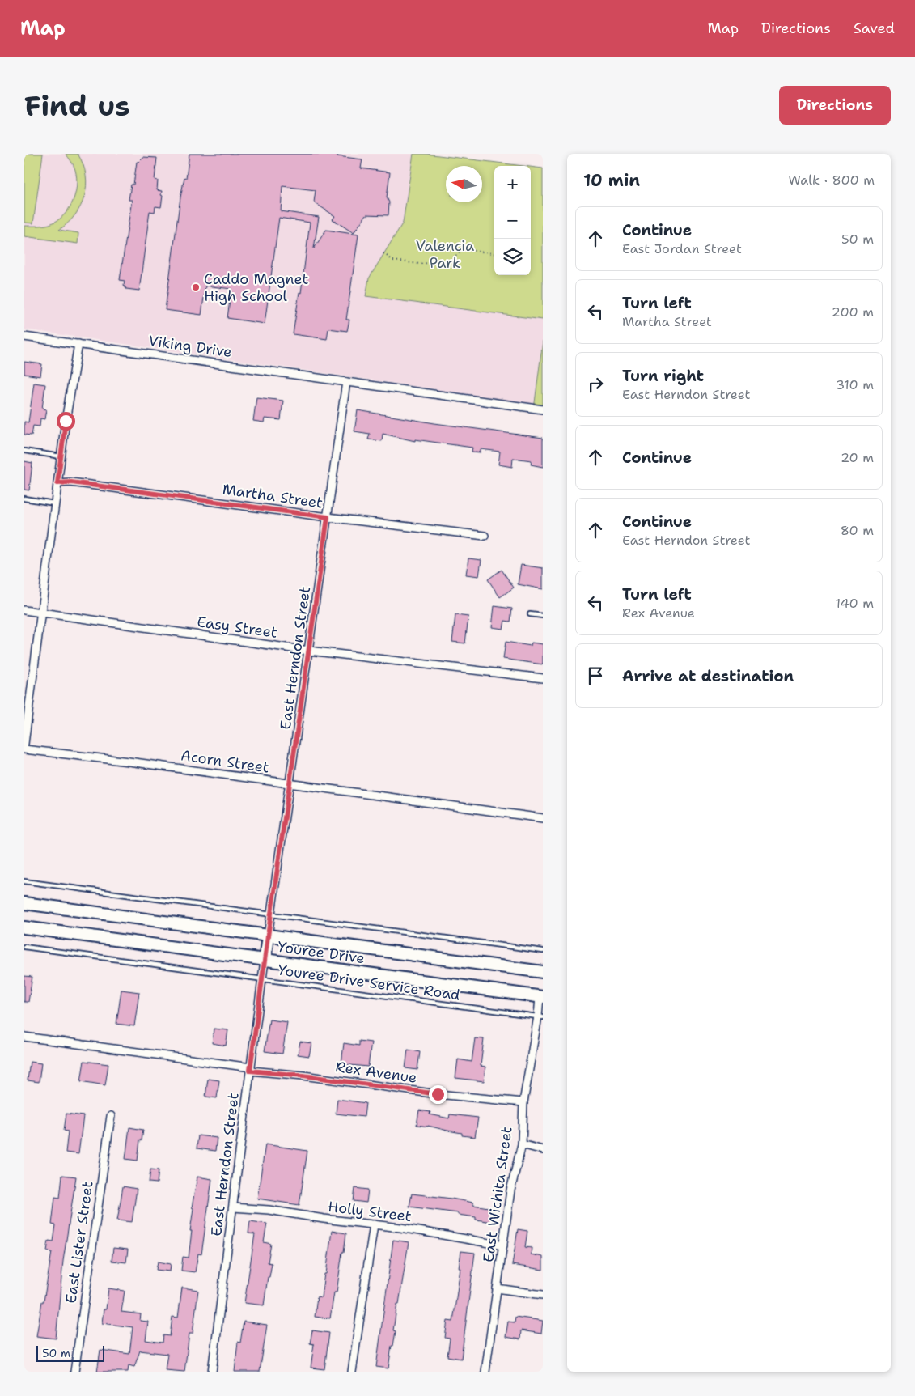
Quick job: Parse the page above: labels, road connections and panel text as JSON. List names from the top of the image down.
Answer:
{
  "streets": {
    "main road": ["Youree Drive"],
    "street": [
      "Viking Drive",
      "Martha Street",
      "Easy Street",
      "East Herndon Street",
      "Acorn Street",
      "Rex Avenue",
      "East Wichita Street",
      "Holly Street",
      "East Lister Street"
    ],
    "lane": ["Youree Drive Service Road"]
  },
  "crossings": [
    ["Viking Drive", "East Herndon Street"],
    ["Martha Street", "East Herndon Street"],
    ["Easy Street", "East Herndon Street"],
    ["East Herndon Street", "Acorn Street"],
    ["East Herndon Street", "Youree Drive"],
    ["East Herndon Street", "Youree Drive Service Road"],
    ["East Herndon Street", "Rex Avenue"],
    ["East Herndon Street", "Holly Street"],
    ["Youree Drive", "East Wichita Street"],
    ["Youree Drive Service Road", "East Wichita Street"],
    ["Rex Avenue", "East Wichita Street"],
    ["East Wichita Street", "Holly Street"]
  ],
  "parks": ["Valencia Park"],
  "places": ["Caddo Magnet High School"],
  "scale_bar": "50 m",
  "north": "left",
  "page": {
    "header": "Map",
    "nav": ["Map", "Directions", "Saved"],
    "buttons": "Directions",
    "title": "Find us",
    "heading": ["10 min", "Walk · 800 m"],
    "map_buttons": ["+", "−"],
    "list": [
      ["Continue", "East Jordan Street", "50 m"],
      ["Turn left", "Martha Street", "200 m"],
      ["Turn right", "East Herndon Street", "310 m"],
      ["Continue", "20 m"],
      ["Continue", "East Herndon Street", "80 m"],
      ["Turn left", "Rex Avenue", "140 m"],
      "Arrive at destination"
    ],
    "scale": "50 m"
  }
}
